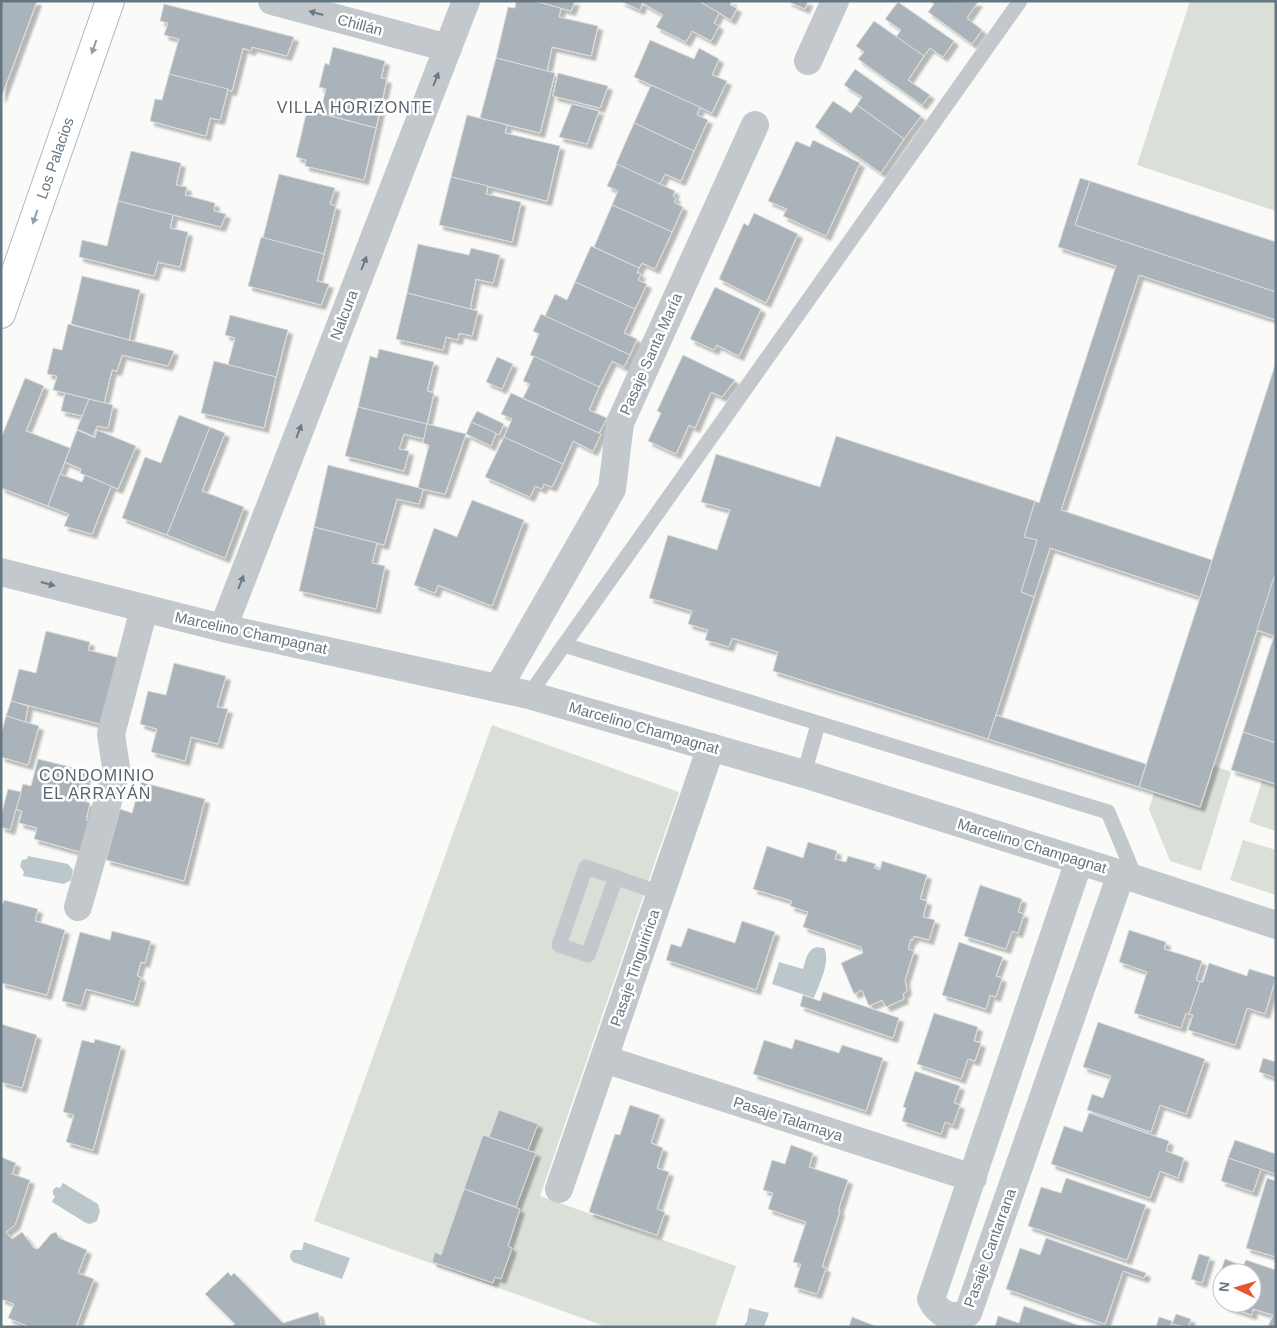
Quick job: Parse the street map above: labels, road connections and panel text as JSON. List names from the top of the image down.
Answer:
{
  "streets": {
    "main road": ["Los Palacios"],
    "street": [
      "Chillán",
      "Nalcura",
      "Pasaje Santa María",
      "Marcelino Champagnat",
      "Pasaje Tinguiririca",
      "Pasaje Talamaya",
      "Pasaje Cantarrana"
    ]
  },
  "crossings": [
    ["Chillán", "Nalcura"],
    ["Nalcura", "Marcelino Champagnat"],
    ["Pasaje Santa María", "Marcelino Champagnat"],
    ["Marcelino Champagnat", "Pasaje Tinguiririca"],
    ["Marcelino Champagnat", "Pasaje Cantarrana"],
    ["Pasaje Tinguiririca", "Pasaje Talamaya"],
    ["Pasaje Talamaya", "Pasaje Cantarrana"]
  ],
  "one_way": ["Chillán", "Los Palacios", "Nalcura"],
  "districts": ["VILLA HORIZONTE", "CONDOMINIO EL ARRAYÁN"],
  "north": "left"
}
